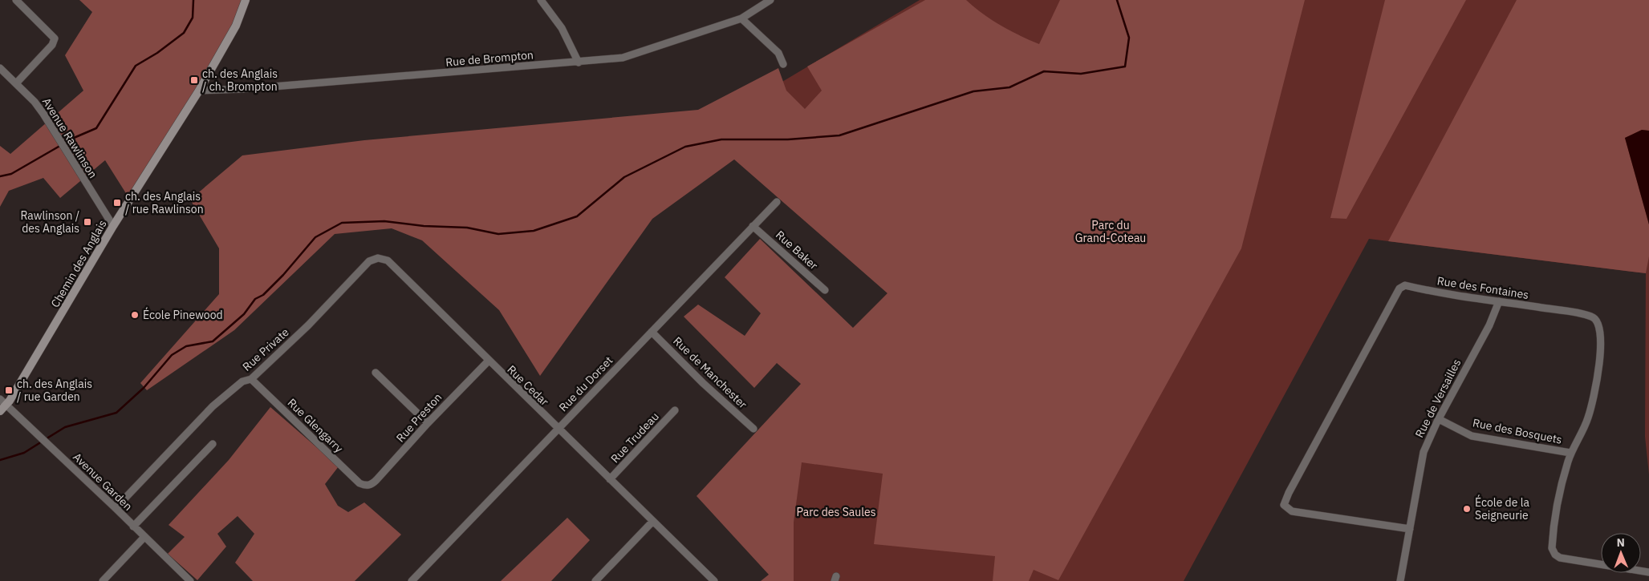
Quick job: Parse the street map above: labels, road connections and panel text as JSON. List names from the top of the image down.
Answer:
{
  "streets": {
    "street": [
      "Rue de Brompton",
      "Avenue Rawlinson",
      "Rue Baker",
      "Chemin des Anglais",
      "Rue des Fontaines",
      "Rue Private",
      "Rue de Manchester",
      "Rue du Dorset",
      "Rue Cedar",
      "Rue de Versailles",
      "Rue Preston",
      "Rue Glengarry",
      "Rue des Bosquets",
      "Rue Trudeau",
      "Avenue Garden"
    ]
  },
  "crossings": [
    ["Rue de Brompton", "Chemin des Anglais"],
    ["Avenue Rawlinson", "Chemin des Anglais"],
    ["Rue Baker", "Rue du Dorset"],
    ["Chemin des Anglais", "Avenue Garden"],
    ["Rue des Fontaines", "Rue de Versailles"],
    ["Rue des Fontaines", "Rue des Bosquets"],
    ["Rue Private", "Rue Cedar"],
    ["Rue Private", "Rue Glengarry"],
    ["Rue Private", "Avenue Garden"],
    ["Rue de Manchester", "Rue du Dorset"],
    ["Rue du Dorset", "Rue Cedar"],
    ["Rue Cedar", "Rue Preston"],
    ["Rue Cedar", "Rue Trudeau"],
    ["Rue de Versailles", "Rue des Bosquets"],
    ["Rue Preston", "Rue Glengarry"]
  ],
  "parks": ["Parc du Grand-Coteau", "Parc des Saules"],
  "places": {
    "transit": [
      "ch. des Anglais / ch. Brompton",
      "ch. des Anglais / rue Rawlinson",
      "Rawlinson / des Anglais",
      "ch. des Anglais / rue Garden"
    ],
    "other": ["École Pinewood", "École de la Seigneurie"]
  },
  "north": "top"
}
